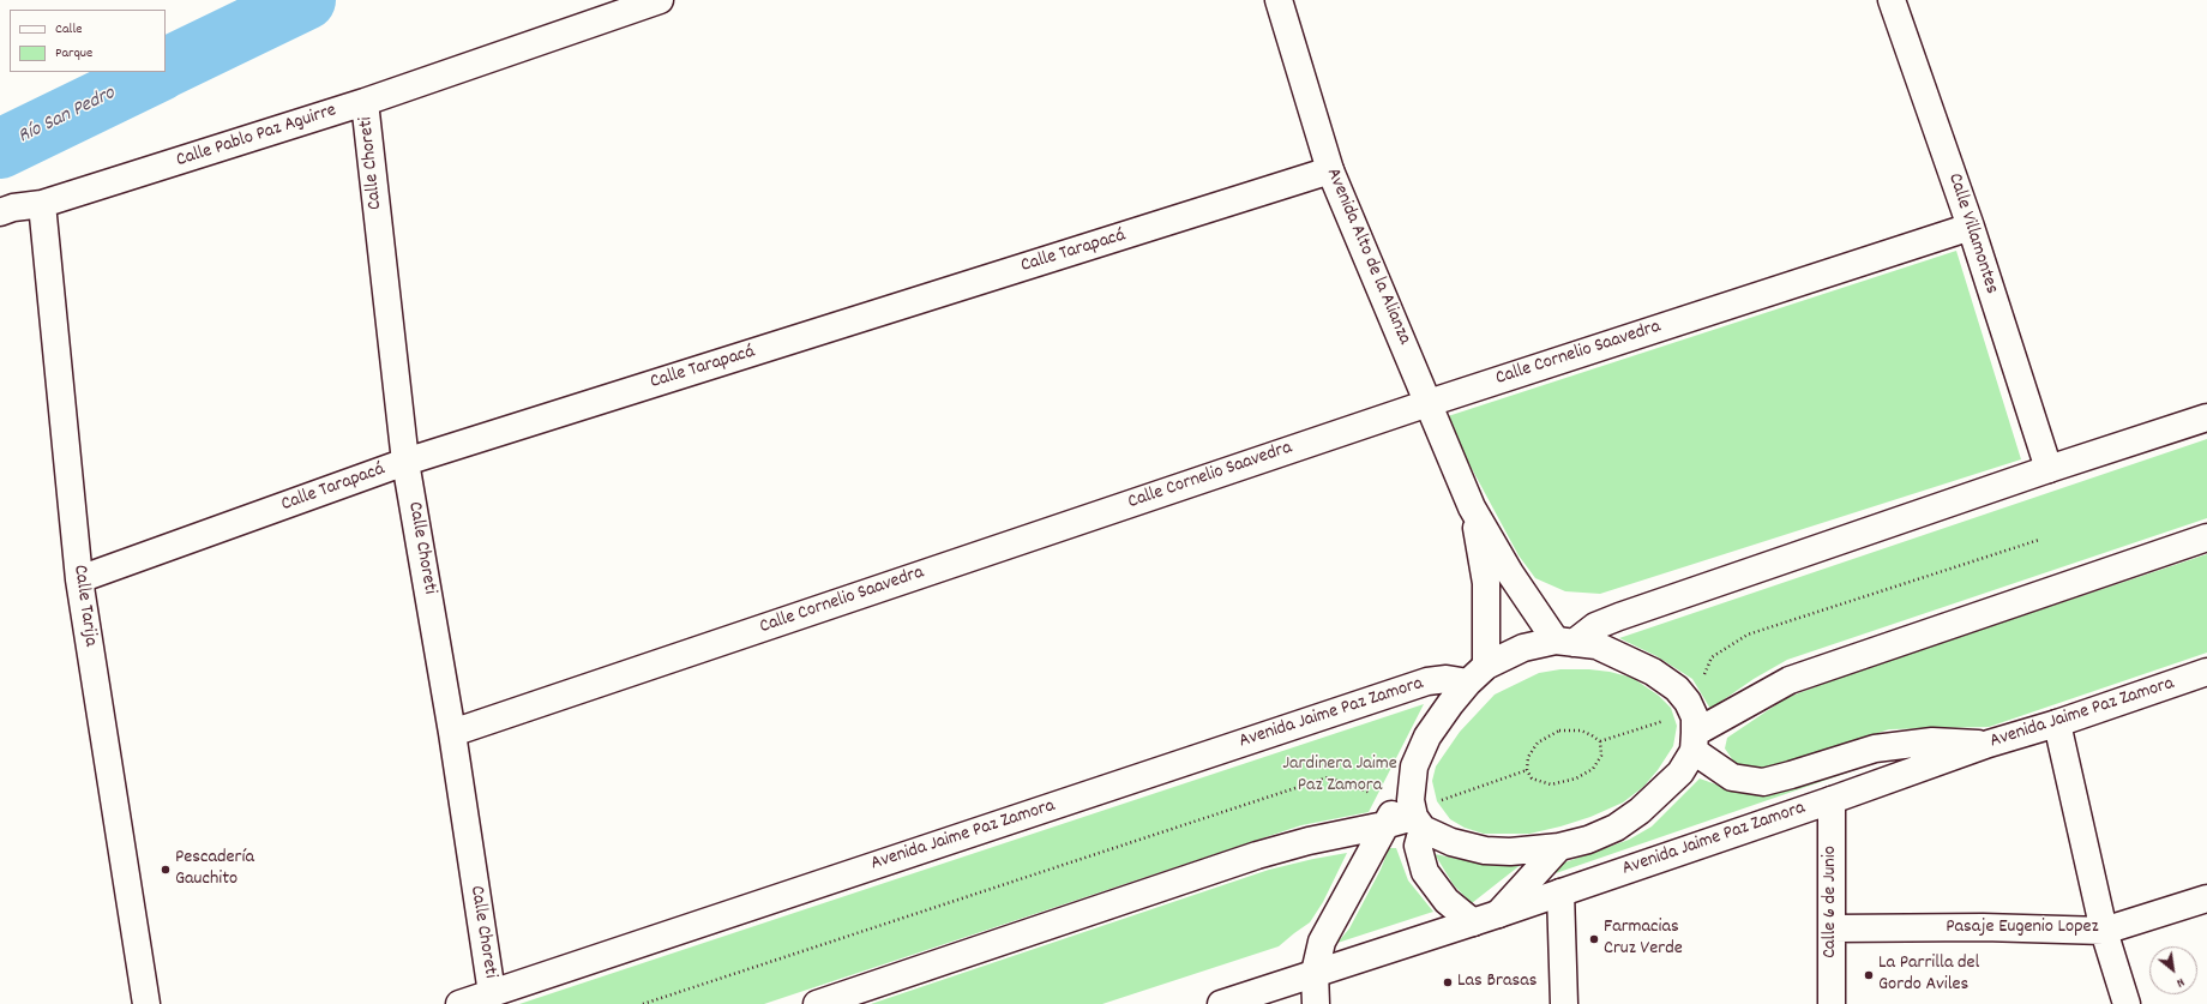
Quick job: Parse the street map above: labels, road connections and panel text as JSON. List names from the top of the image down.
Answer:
{
  "streets": {
    "street": [
      "Calle Pablo Paz Aguirre",
      "Calle Choreti",
      "Calle Villamontes",
      "Calle Tarapacá",
      "Avenida Alto de la Alianza",
      "Calle Cornelio Saavedra",
      "Calle Tarija",
      "Avenida Jaime Paz Zamora",
      "Calle 6 de Junio",
      "Pasaje Eugenio Lopez"
    ]
  },
  "crossings": [
    ["Calle Pablo Paz Aguirre", "Calle Choreti"],
    ["Calle Pablo Paz Aguirre", "Calle Tarija"],
    ["Calle Choreti", "Calle Tarapacá"],
    ["Calle Choreti", "Calle Cornelio Saavedra"],
    ["Calle Choreti", "Avenida Jaime Paz Zamora"],
    ["Calle Villamontes", "Calle Cornelio Saavedra"],
    ["Calle Tarapacá", "Avenida Alto de la Alianza"],
    ["Calle Tarapacá", "Calle Tarija"],
    ["Avenida Alto de la Alianza", "Calle Cornelio Saavedra"],
    ["Avenida Alto de la Alianza", "Avenida Jaime Paz Zamora"],
    ["Avenida Jaime Paz Zamora", "Calle 6 de Junio"],
    ["Calle 6 de Junio", "Pasaje Eugenio Lopez"]
  ],
  "water": ["Río San Pedro"],
  "parks": ["Jardinera Jaime Paz Zamora"],
  "places": [
    "Pescadería Gauchito",
    "Farmacias Cruz Verde",
    "La Parrilla del Gordo Aviles",
    "Las Brasas"
  ],
  "legend": ["Calle", "Parque"],
  "north": "bottom right"
}
